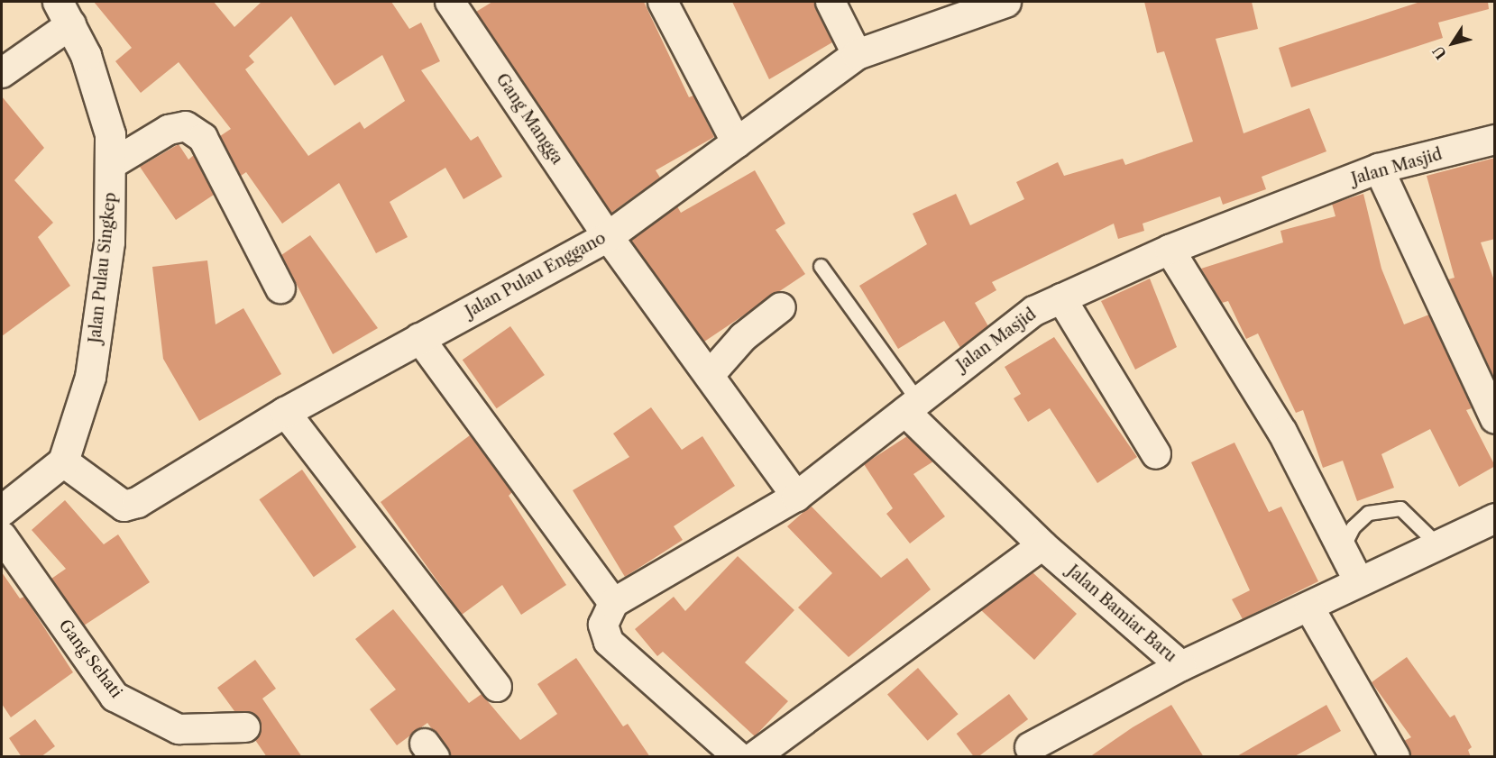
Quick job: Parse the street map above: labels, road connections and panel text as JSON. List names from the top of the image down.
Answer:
{
  "streets": {
    "street": [
      "Gang Mangga",
      "Jalan Masjid",
      "Jalan Pulau Singkep",
      "Jalan Pulau Enggano",
      "Jalan Bamiar Baru",
      "Gang Sehati"
    ]
  },
  "crossings": [
    ["Gang Mangga", "Jalan Masjid"],
    ["Gang Mangga", "Jalan Pulau Enggano"],
    ["Jalan Masjid", "Jalan Bamiar Baru"],
    ["Jalan Pulau Singkep", "Jalan Pulau Enggano"]
  ],
  "north": "bottom left"
}
